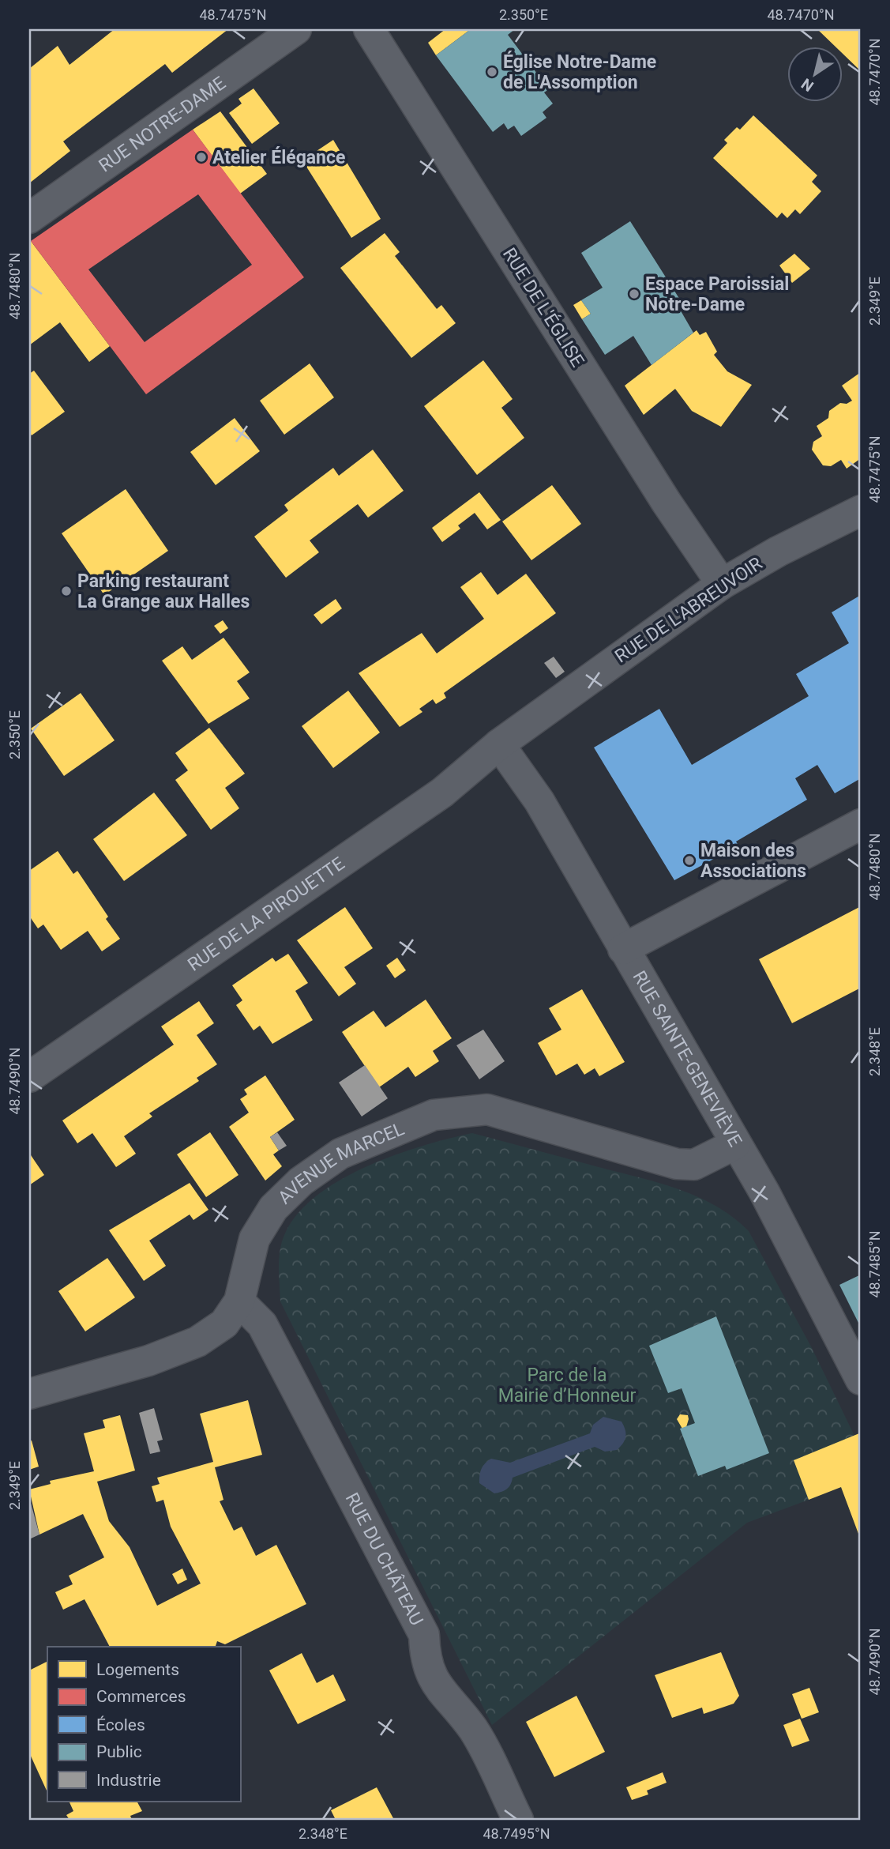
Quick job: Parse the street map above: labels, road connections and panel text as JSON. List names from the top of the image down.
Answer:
{
  "streets": {
    "street": [
      "RUE NOTRE-DAME",
      "RUE DE L'ÉGLISE",
      "RUE DE L'ABREUVOIR",
      "RUE DE LA PIROUETTE",
      "RUE SAINTE-GENEVIÈVE",
      "AVENUE MARCEL",
      "RUE DU CHÂTEAU"
    ]
  },
  "crossings": [
    ["RUE DE L'ÉGLISE", "RUE DE L'ABREUVOIR"],
    ["RUE DE L'ABREUVOIR", "RUE DE LA PIROUETTE"],
    ["RUE DE L'ABREUVOIR", "RUE SAINTE-GENEVIÈVE"],
    ["RUE DE LA PIROUETTE", "RUE SAINTE-GENEVIÈVE"],
    ["RUE SAINTE-GENEVIÈVE", "AVENUE MARCEL"],
    ["AVENUE MARCEL", "RUE DU CHÂTEAU"]
  ],
  "parks": ["Parc de la Mairie d’Honneur"],
  "places": [
    "Église Notre-Dame de L'Assomption",
    "Atelier Élégance",
    "Espace Paroissial Notre-Dame",
    "Parking restaurant La Grange aux Halles",
    "Maison des Associations"
  ],
  "legend": [
    "Logements",
    "Commerces",
    "Écoles",
    "Public",
    "Industrie"
  ],
  "north": "bottom left",
  "coordinates": [
    "48.7475°N",
    "2.350°E",
    "48.7470°N",
    "48.7480°N",
    "2.349°E",
    "2.348°E",
    "48.7490°N",
    "48.7485°N",
    "48.7495°N"
  ]
}
